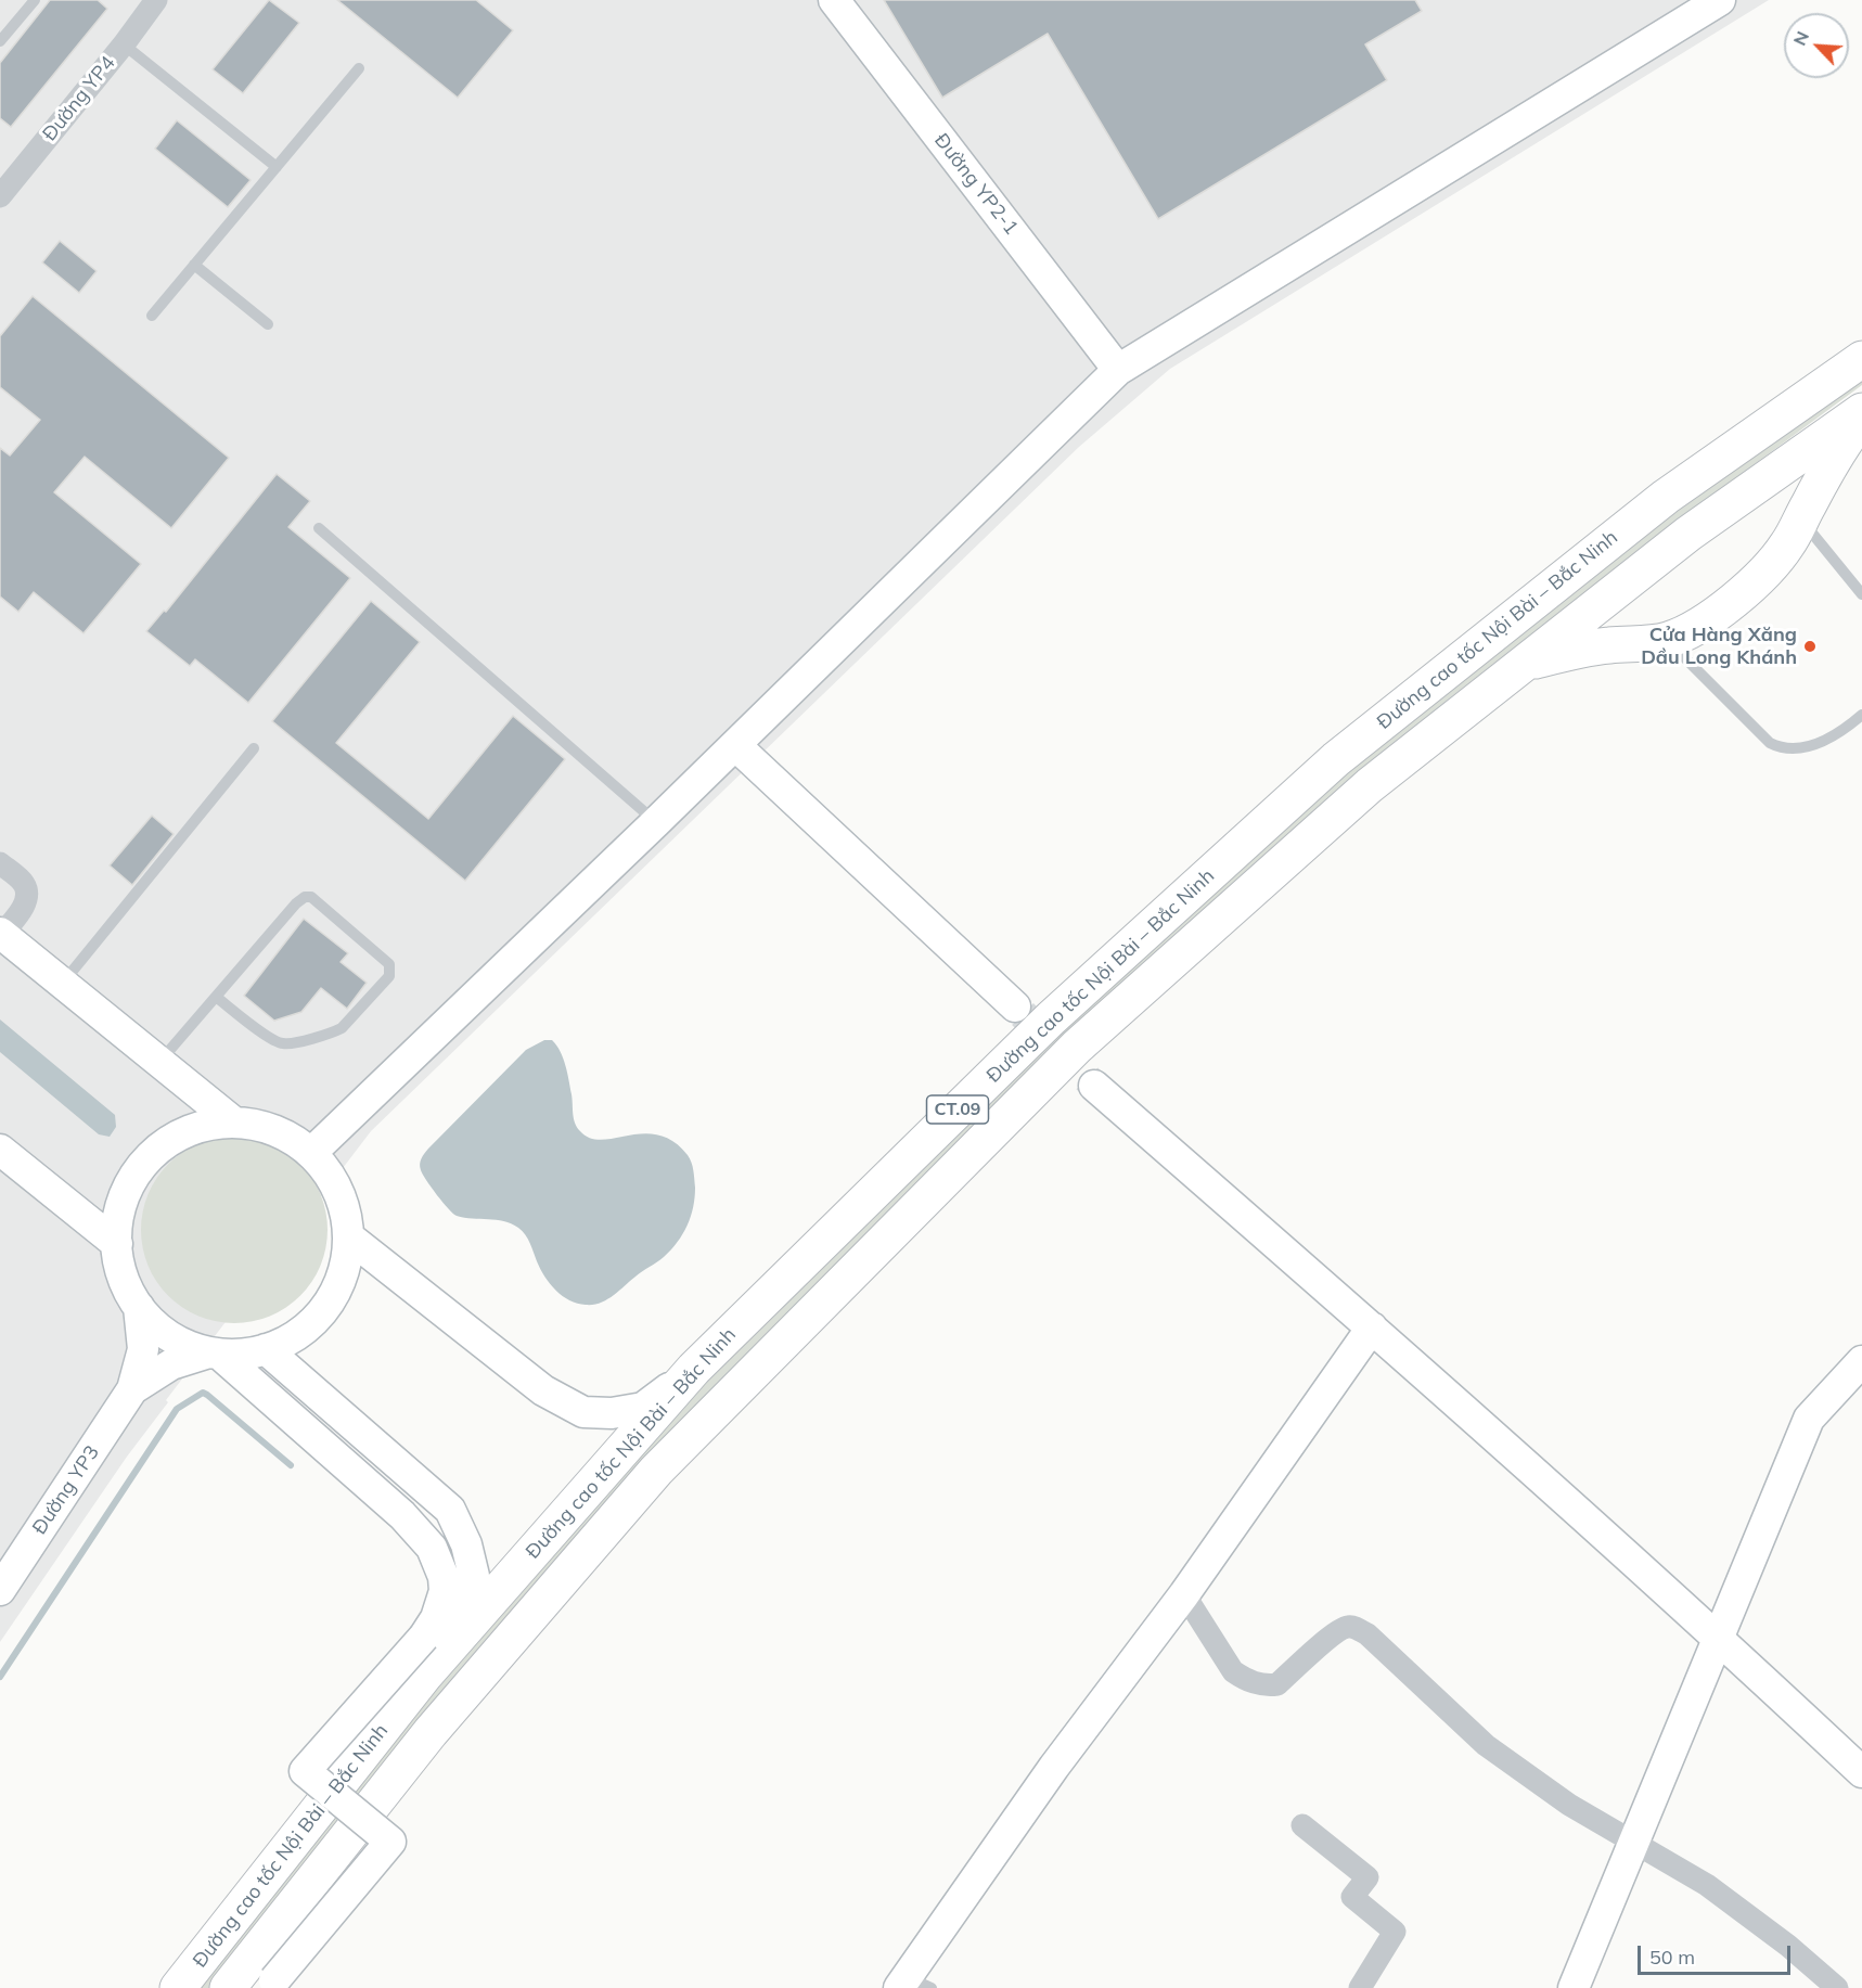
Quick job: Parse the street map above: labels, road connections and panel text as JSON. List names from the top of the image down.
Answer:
{
  "streets": {
    "highway": ["Đường cao tốc Nội Bài – Bắc Ninh", "CT.09"],
    "street": ["Đường YP4", "Đường YP2-1", "Đường YP3"]
  },
  "places": ["Cửa Hàng Xăng Dầu Long Khánh"],
  "scale_bar": "50 m",
  "north": "top left"
}
